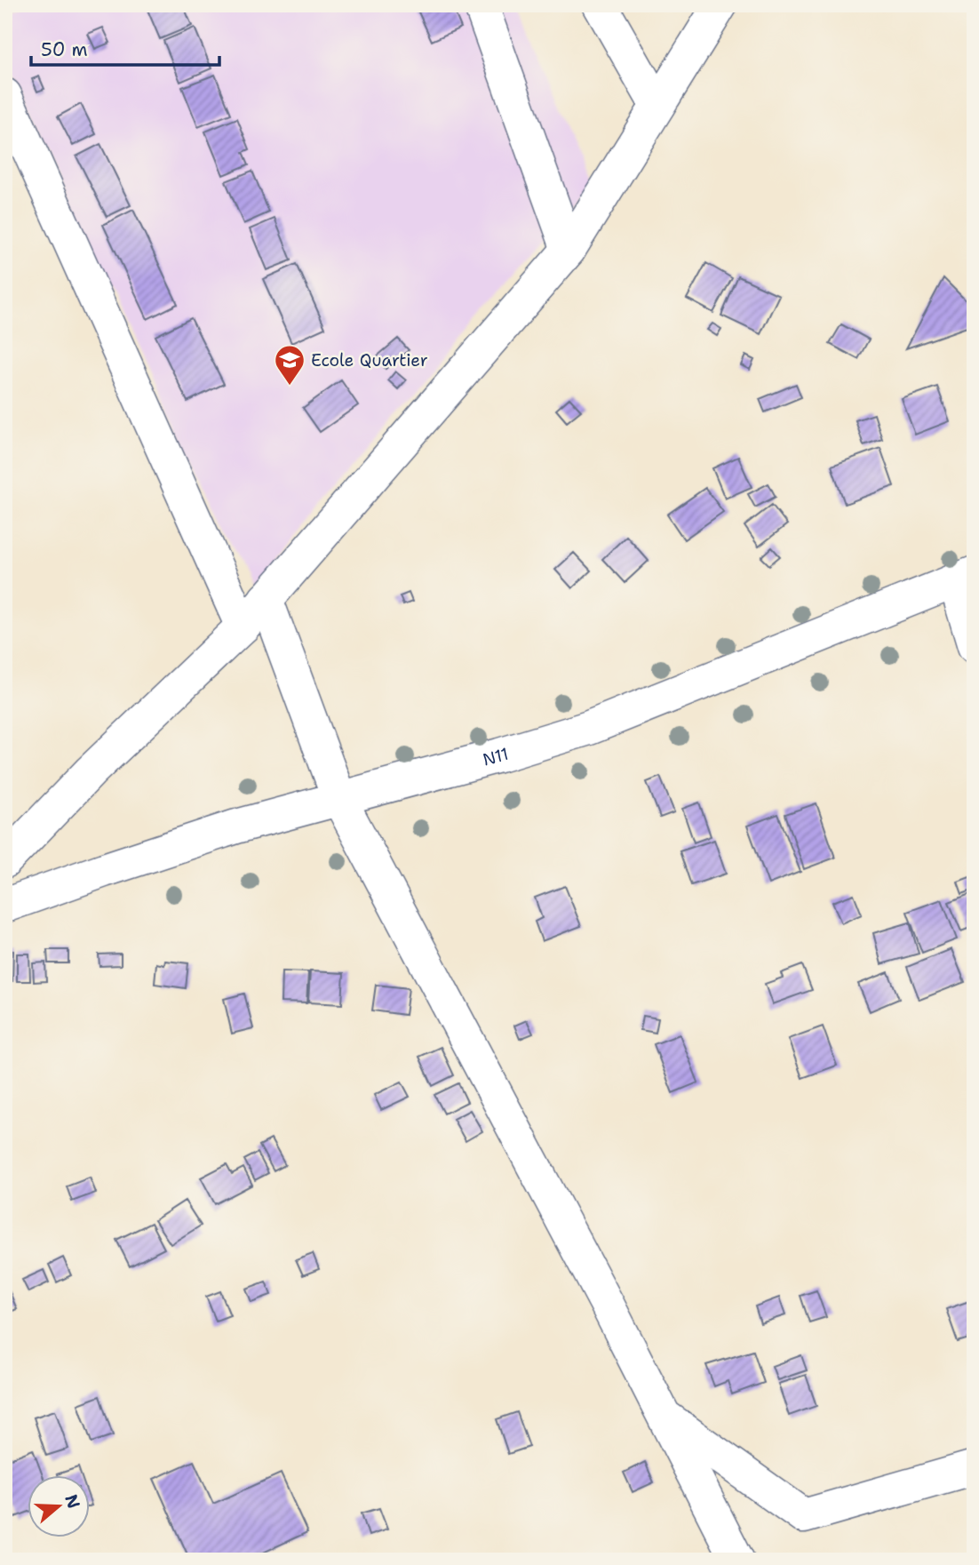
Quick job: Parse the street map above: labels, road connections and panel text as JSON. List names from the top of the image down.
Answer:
{
  "streets": {
    "street": ["N11"]
  },
  "places": {
    "school or university": ["Ecole Quartier"]
  },
  "scale_bar": "50 m",
  "north": "right"
}
